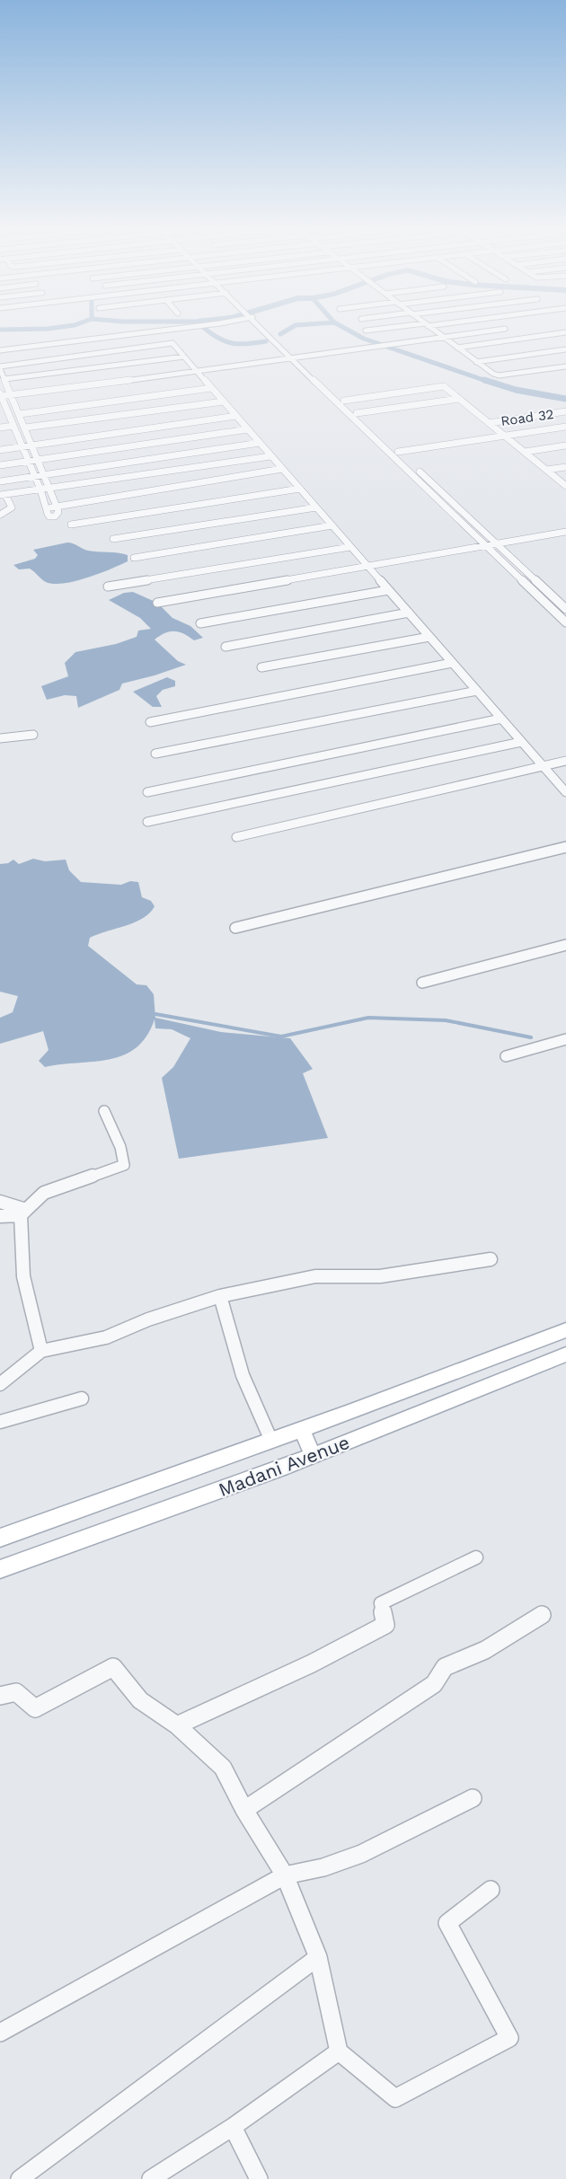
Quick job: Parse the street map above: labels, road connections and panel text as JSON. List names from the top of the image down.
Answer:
{
  "streets": {
    "main road": ["Madani Avenue"],
    "street": ["Road 32"]
  }
}
